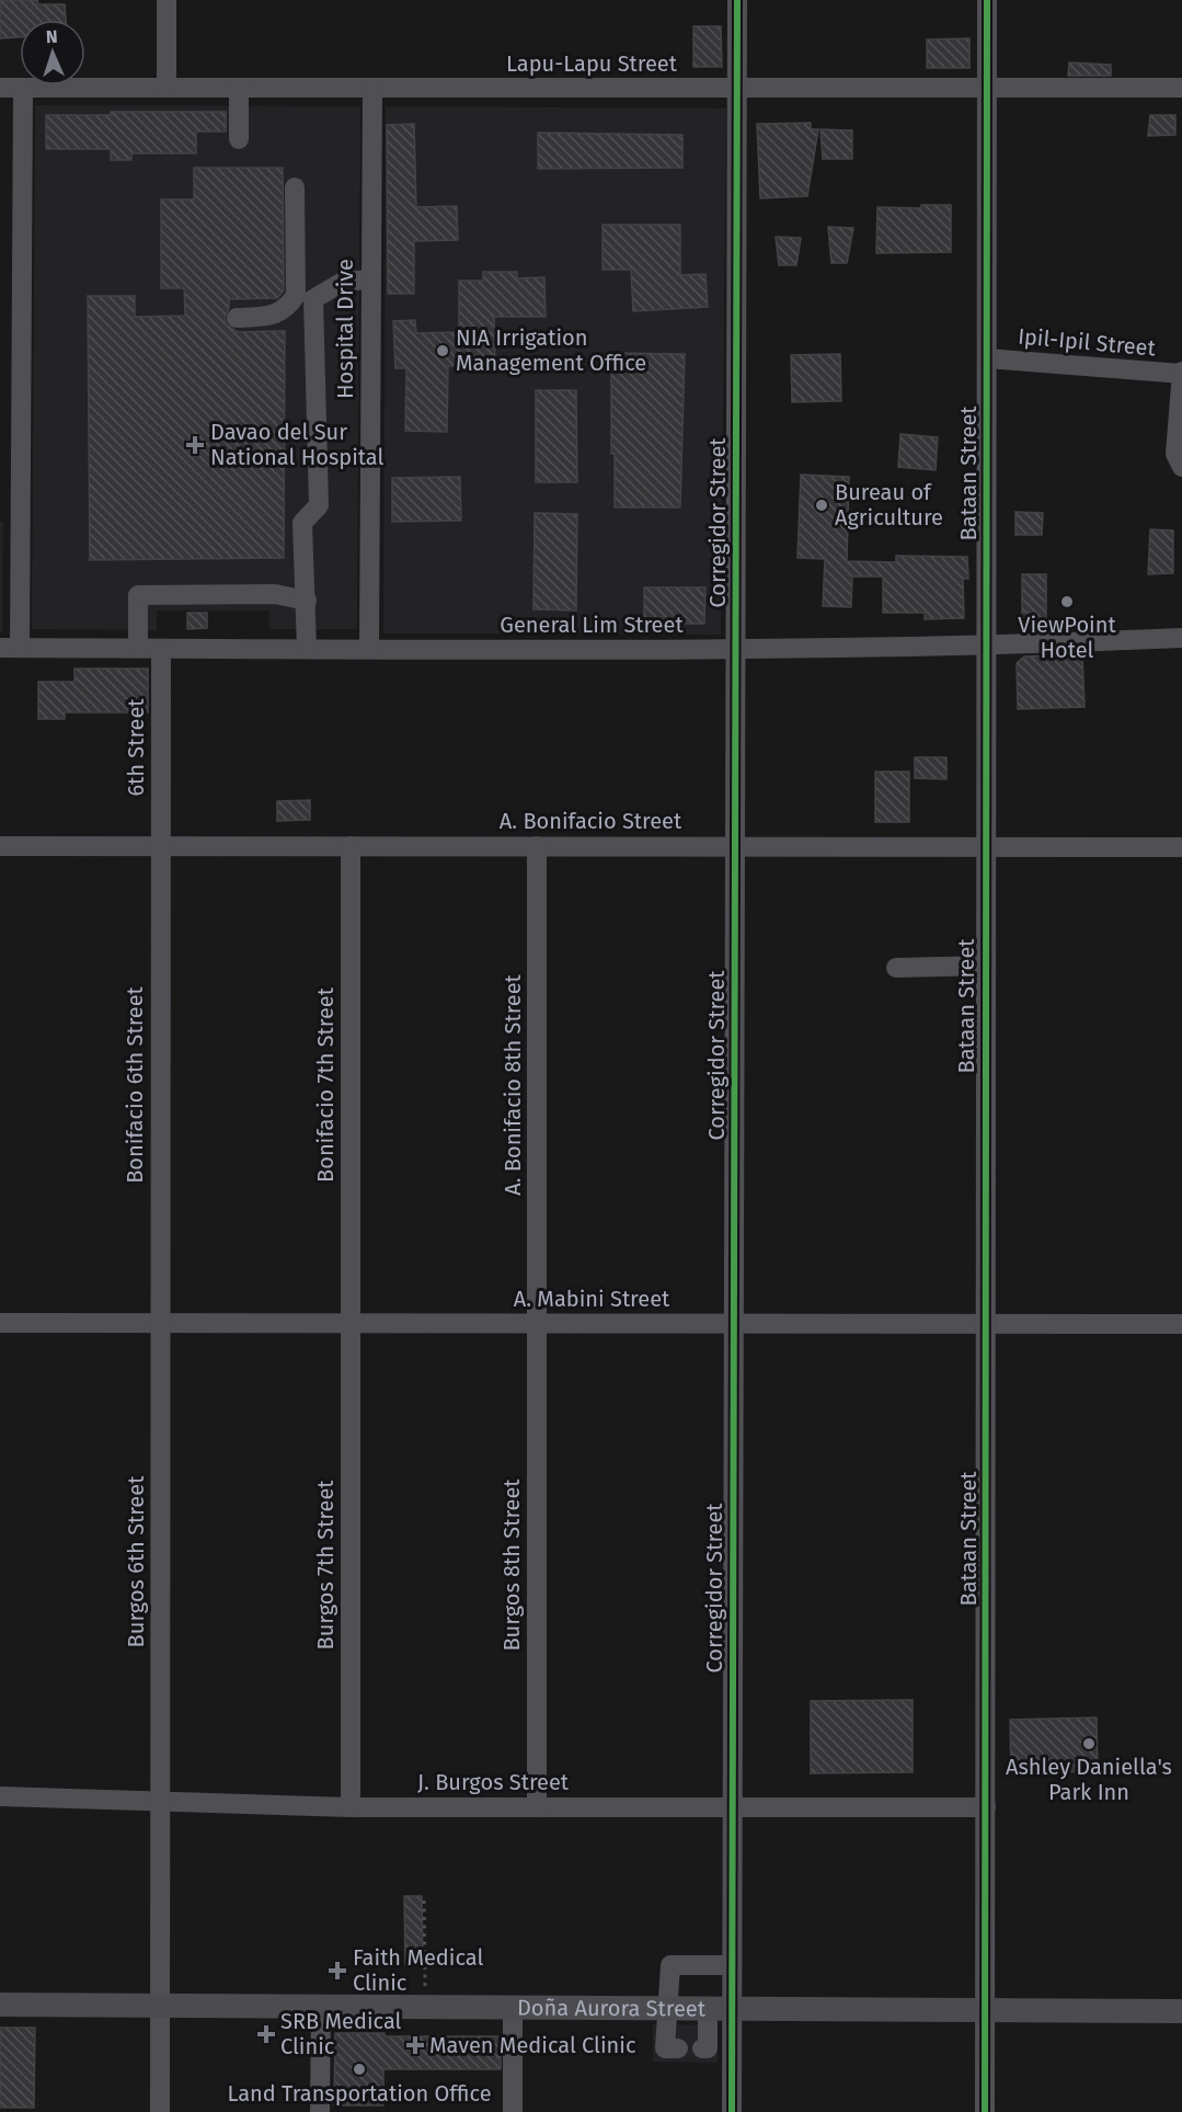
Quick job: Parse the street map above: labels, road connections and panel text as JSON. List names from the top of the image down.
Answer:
{
  "streets": {
    "main road": ["Doña Aurora Street"],
    "street": [
      "Lapu-Lapu Street",
      "Hospital Drive",
      "Ipil-Ipil Street",
      "Bataan Street",
      "Corregidor Street",
      "General Lim Street",
      "6th Street",
      "A. Bonifacio Street",
      "Bonifacio 6th Street",
      "Bonifacio 7th Street",
      "A. Bonifacio 8th Street",
      "A. Mabini Street",
      "Burgos 6th Street",
      "Burgos 7th Street",
      "Burgos 8th Street",
      "J. Burgos Street"
    ]
  },
  "crossings": [
    ["Lapu-Lapu Street", "Hospital Drive"],
    ["Lapu-Lapu Street", "Bataan Street"],
    ["Lapu-Lapu Street", "Corregidor Street"],
    ["Hospital Drive", "General Lim Street"],
    ["Ipil-Ipil Street", "Bataan Street"],
    ["Bataan Street", "General Lim Street"],
    ["Bataan Street", "A. Bonifacio Street"],
    ["Bataan Street", "A. Mabini Street"],
    ["Bataan Street", "J. Burgos Street"],
    ["Bataan Street", "Doña Aurora Street"],
    ["Corregidor Street", "General Lim Street"],
    ["Corregidor Street", "A. Bonifacio Street"],
    ["Corregidor Street", "A. Mabini Street"],
    ["Corregidor Street", "J. Burgos Street"],
    ["Corregidor Street", "Doña Aurora Street"],
    ["General Lim Street", "6th Street"],
    ["6th Street", "A. Bonifacio Street"],
    ["6th Street", "Bonifacio 6th Street"],
    ["A. Bonifacio Street", "Bonifacio 6th Street"],
    ["A. Bonifacio Street", "Bonifacio 7th Street"],
    ["A. Bonifacio Street", "A. Bonifacio 8th Street"],
    ["Bonifacio 6th Street", "A. Mabini Street"],
    ["Bonifacio 6th Street", "Burgos 6th Street"],
    ["Bonifacio 7th Street", "A. Mabini Street"],
    ["Bonifacio 7th Street", "Burgos 7th Street"],
    ["A. Bonifacio 8th Street", "A. Mabini Street"],
    ["A. Bonifacio 8th Street", "Burgos 8th Street"],
    ["A. Mabini Street", "Burgos 6th Street"],
    ["A. Mabini Street", "Burgos 7th Street"],
    ["A. Mabini Street", "Burgos 8th Street"],
    ["Burgos 6th Street", "J. Burgos Street"],
    ["Burgos 6th Street", "Doña Aurora Street"],
    ["Burgos 7th Street", "J. Burgos Street"],
    ["Burgos 8th Street", "J. Burgos Street"]
  ],
  "places": {
    "other": [
      "NIA Irrigation Management Office",
      "Bureau of Agriculture",
      "ViewPoint Hotel",
      "Ashley Daniella's Park Inn",
      "Land Transportation Office"
    ],
    "health": [
      "Davao del Sur National Hospital",
      "Faith Medical Clinic",
      "SRB Medical Clinic",
      "Maven Medical Clinic"
    ]
  },
  "north": "top"
}
